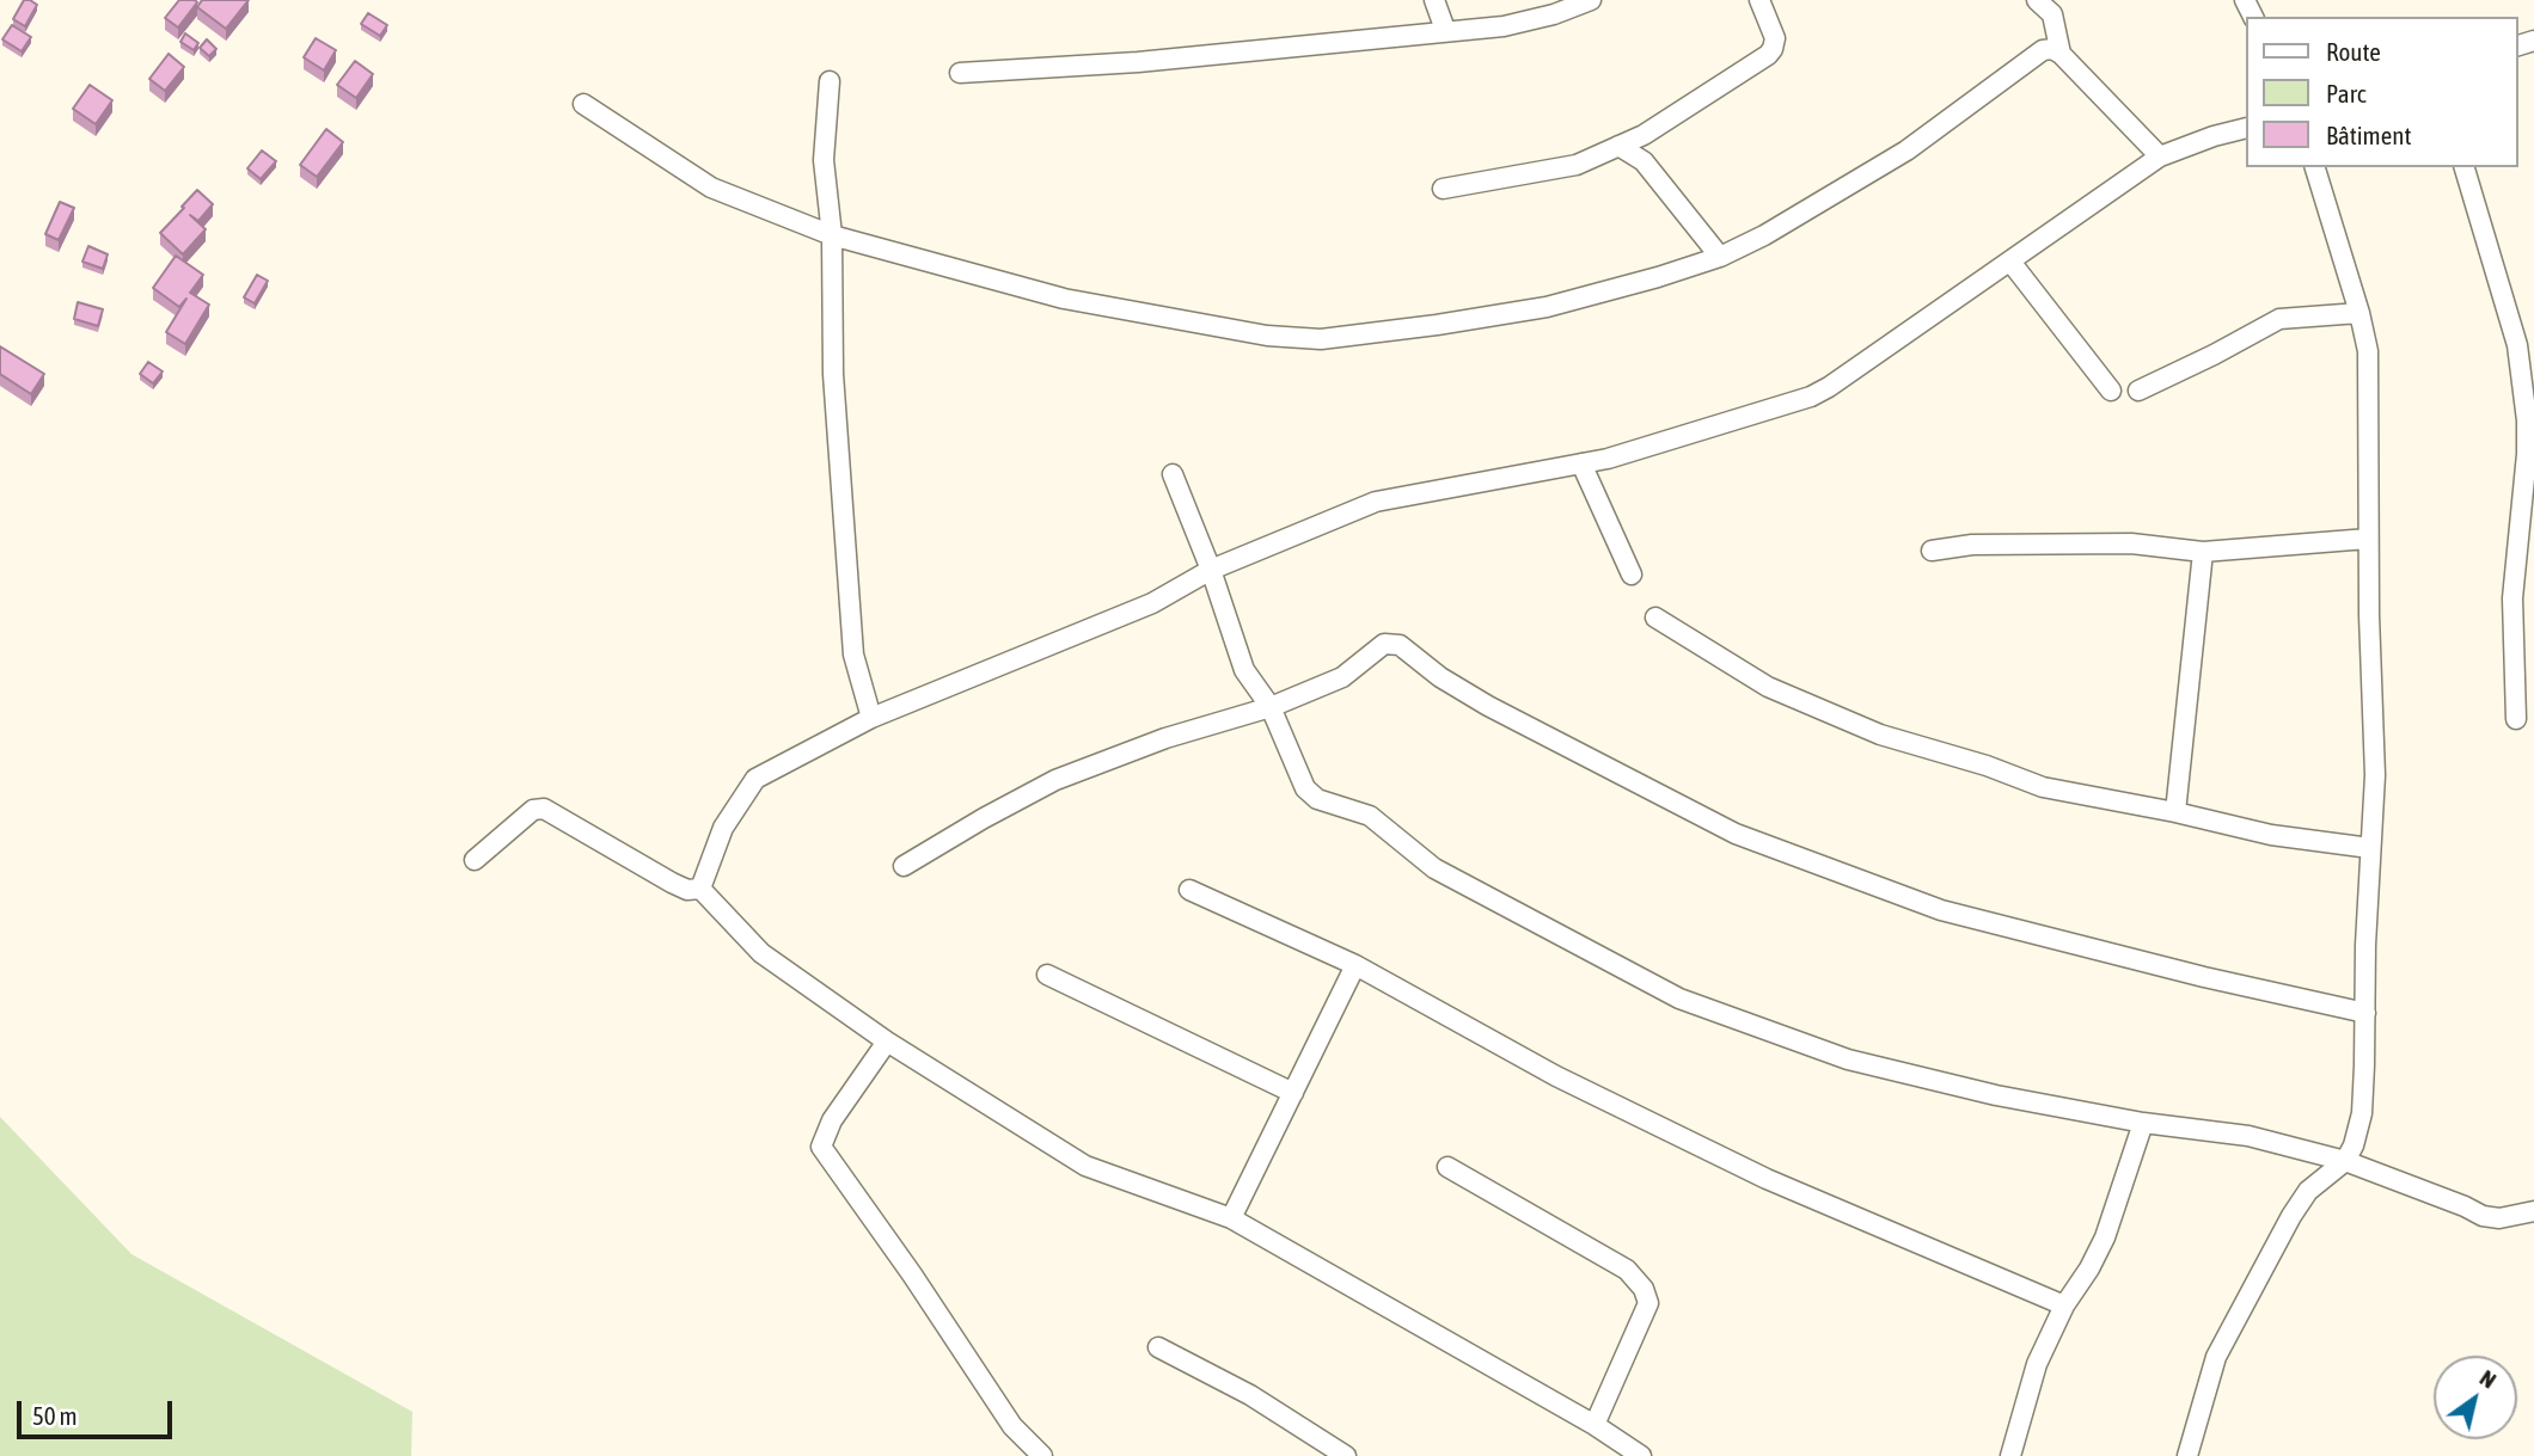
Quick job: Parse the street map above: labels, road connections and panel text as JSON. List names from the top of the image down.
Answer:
{
  "legend": ["Route", "Parc", "Bâtiment"],
  "scale_bar": "50 m",
  "north": "top right"
}
